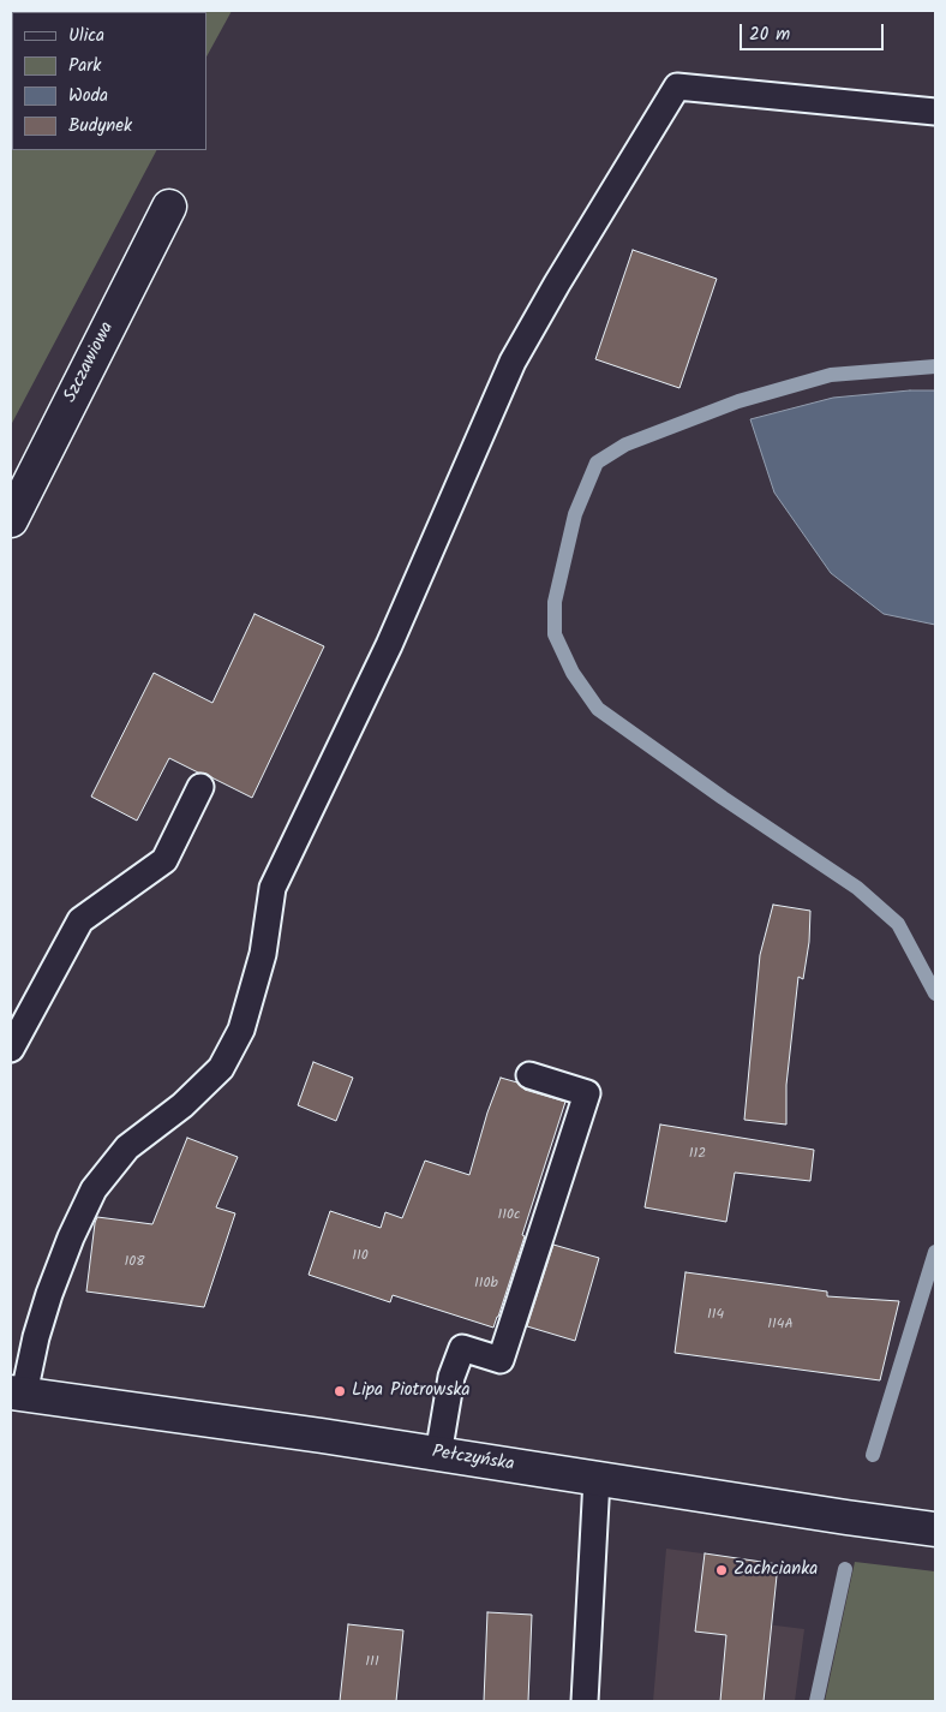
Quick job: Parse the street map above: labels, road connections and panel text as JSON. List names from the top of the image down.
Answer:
{
  "streets": {
    "main road": ["Szczawiowa", "Pełczyńska"]
  },
  "places": ["Lipa Piotrowska", "Zachcianka"],
  "house_numbers": [
    "112",
    "110c",
    "110",
    "108",
    "110b",
    "114",
    "114A",
    "111"
  ],
  "legend": [
    "Ulica",
    "Park",
    "Woda",
    "Budynek"
  ],
  "scale_bar": "20 m"
}
